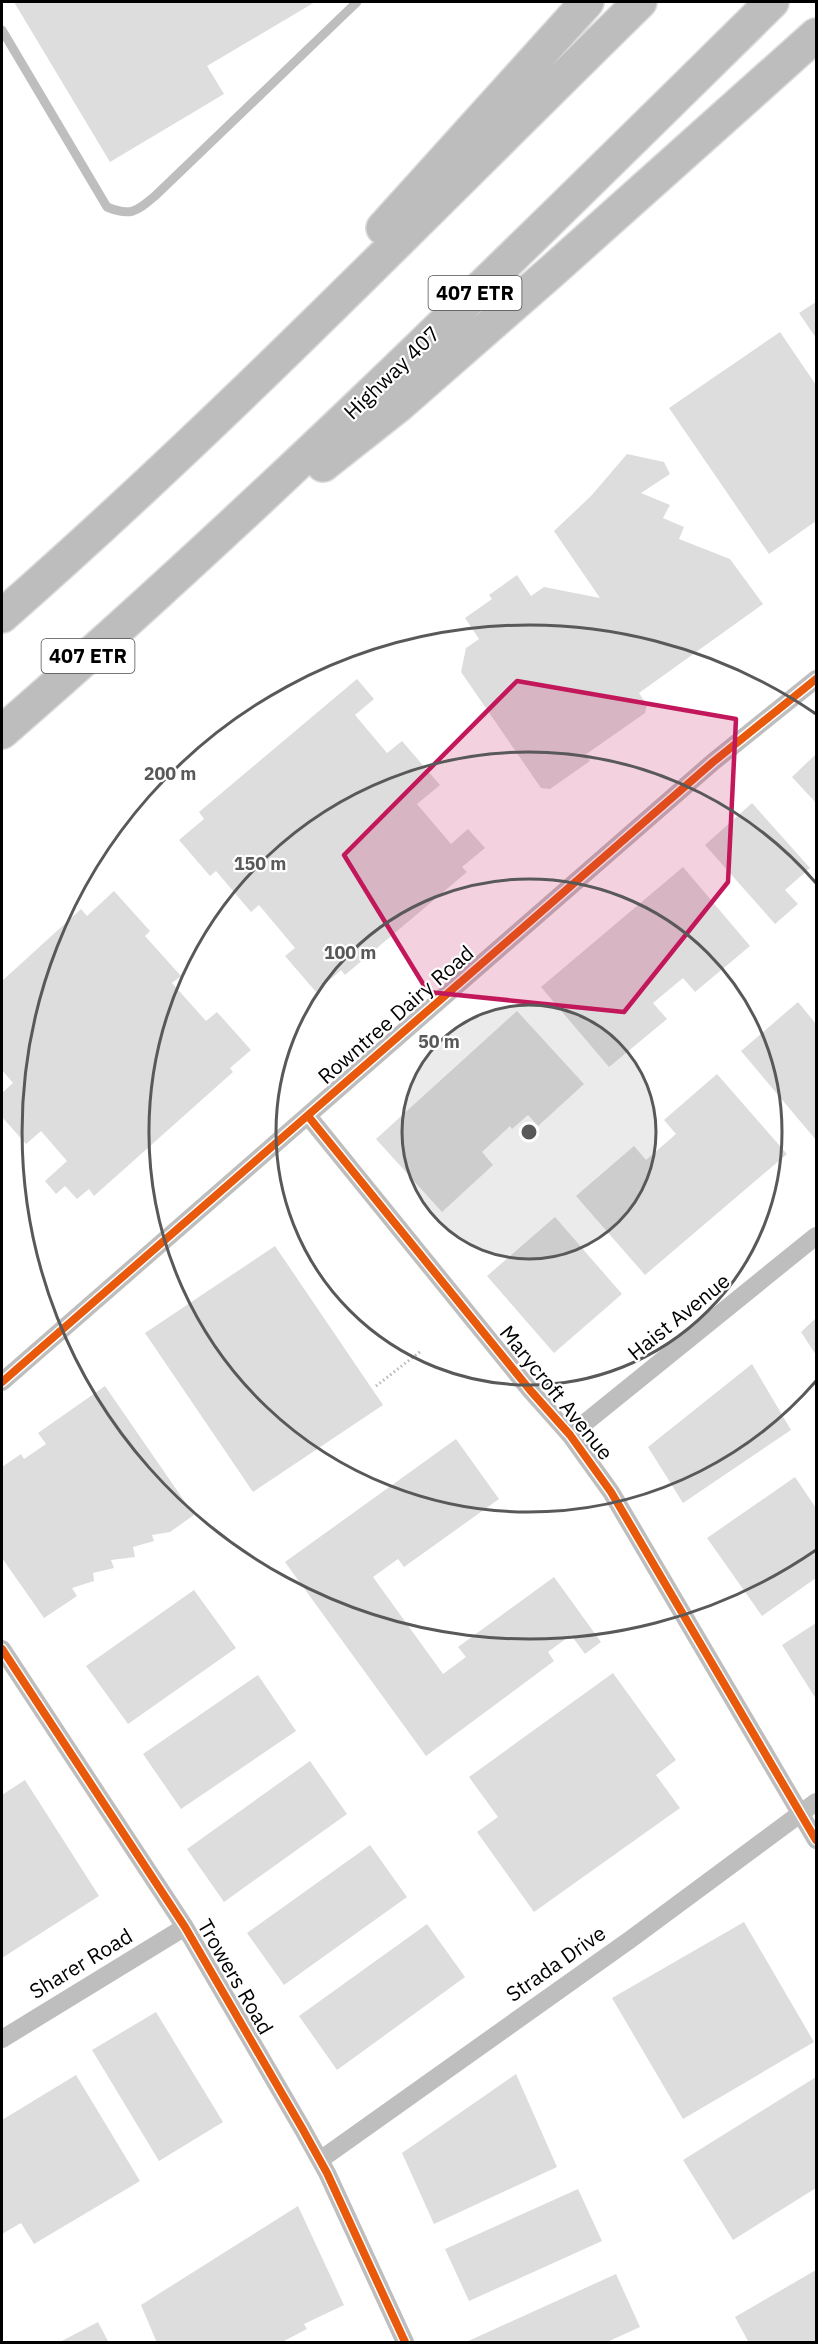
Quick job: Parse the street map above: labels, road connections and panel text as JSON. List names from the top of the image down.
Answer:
{
  "streets": {
    "highway": ["407 ETR", "Highway 407"],
    "street": [
      "Rowntree Dairy Road",
      "Haist Avenue",
      "Marycroft Avenue",
      "Sharer Road",
      "Strada Drive",
      "Trowers Road"
    ]
  },
  "crossings": [
    ["Rowntree Dairy Road", "Marycroft Avenue"],
    ["Haist Avenue", "Marycroft Avenue"],
    ["Marycroft Avenue", "Strada Drive"],
    ["Sharer Road", "Trowers Road"],
    ["Strada Drive", "Trowers Road"]
  ],
  "rings": [
    "200 m",
    "150 m",
    "100 m",
    "50 m"
  ]
}
